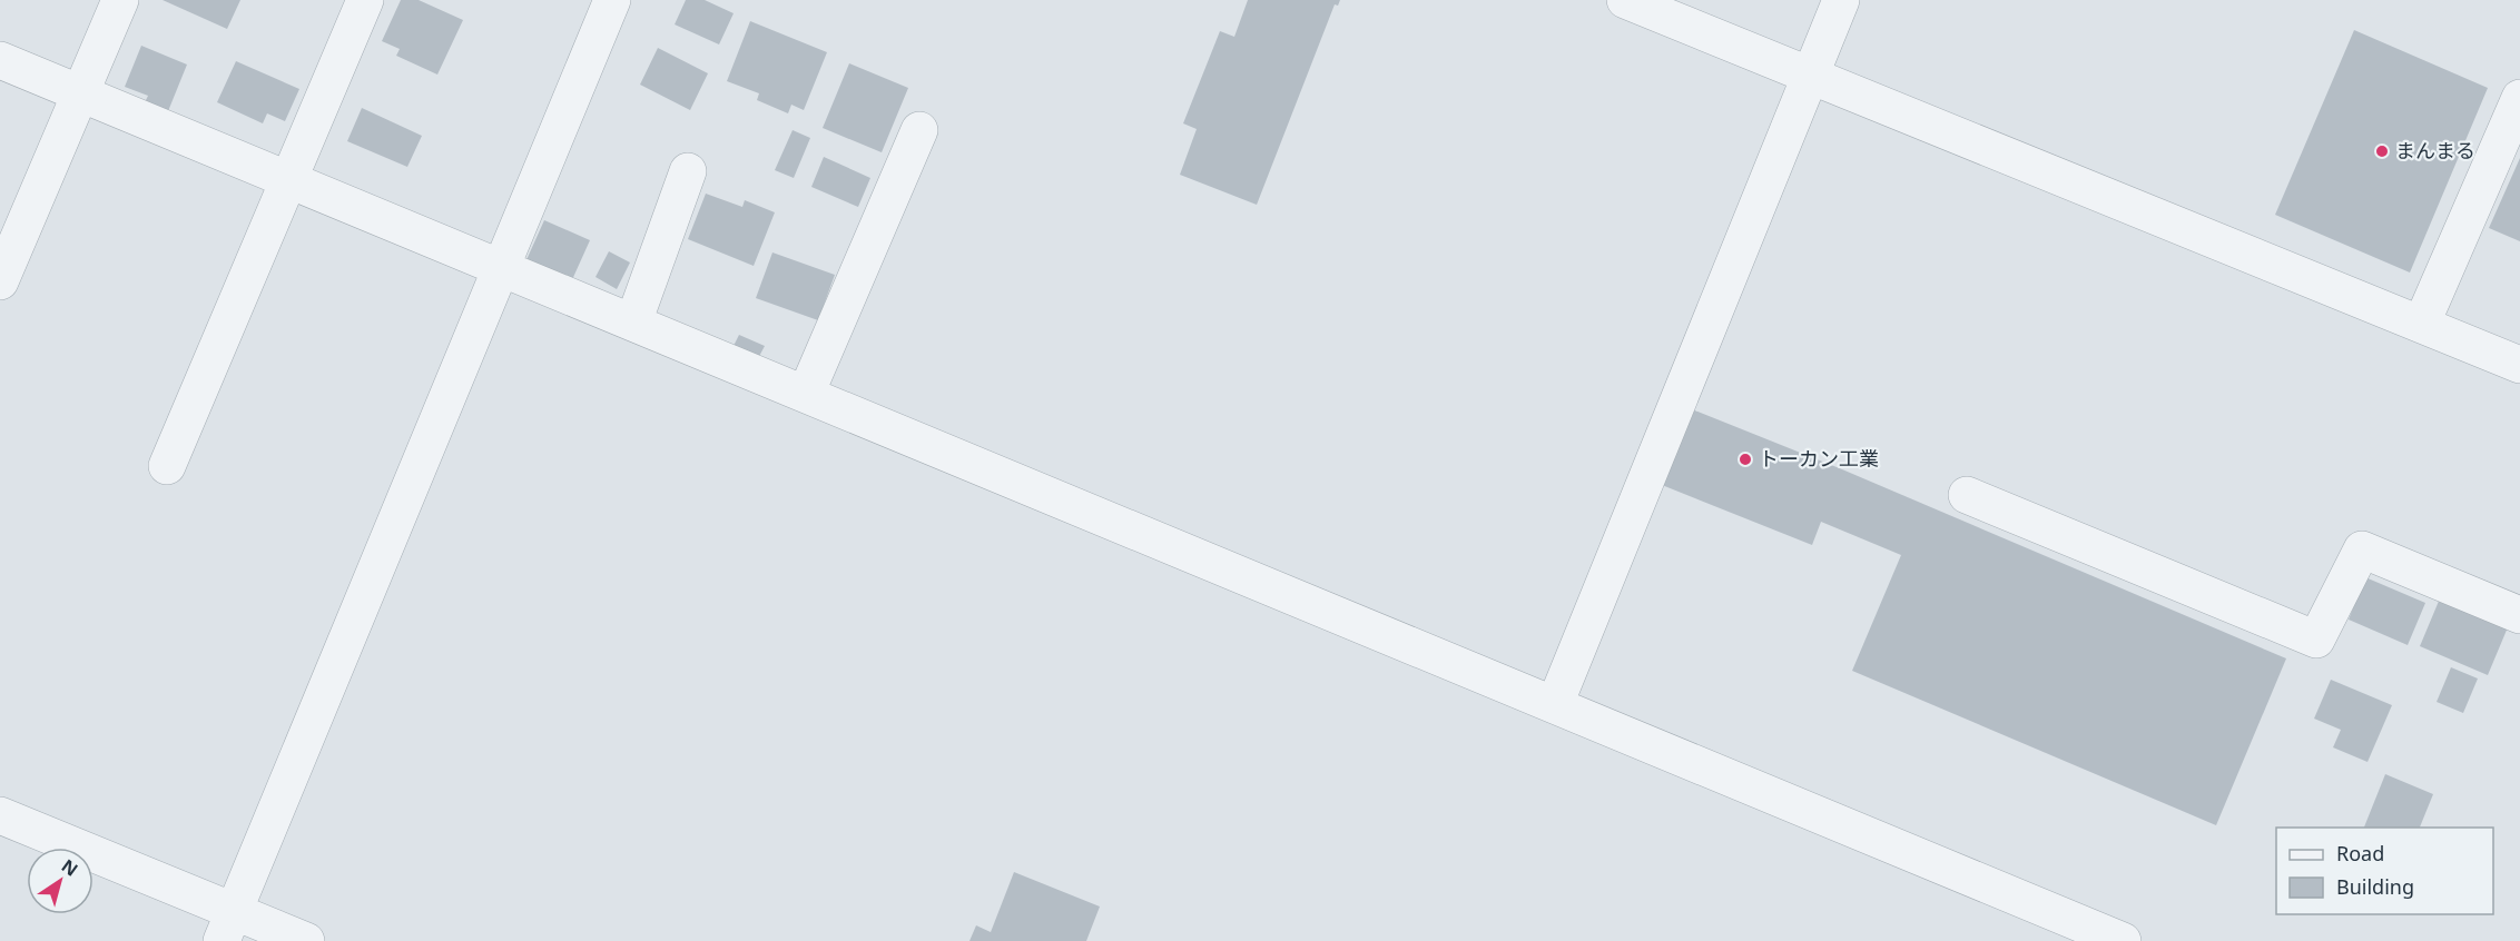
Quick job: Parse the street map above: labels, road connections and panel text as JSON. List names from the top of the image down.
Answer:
{
  "places": ["まんまる", "トーカン工業"],
  "legend": ["Road", "Building"],
  "north": "top right"
}
